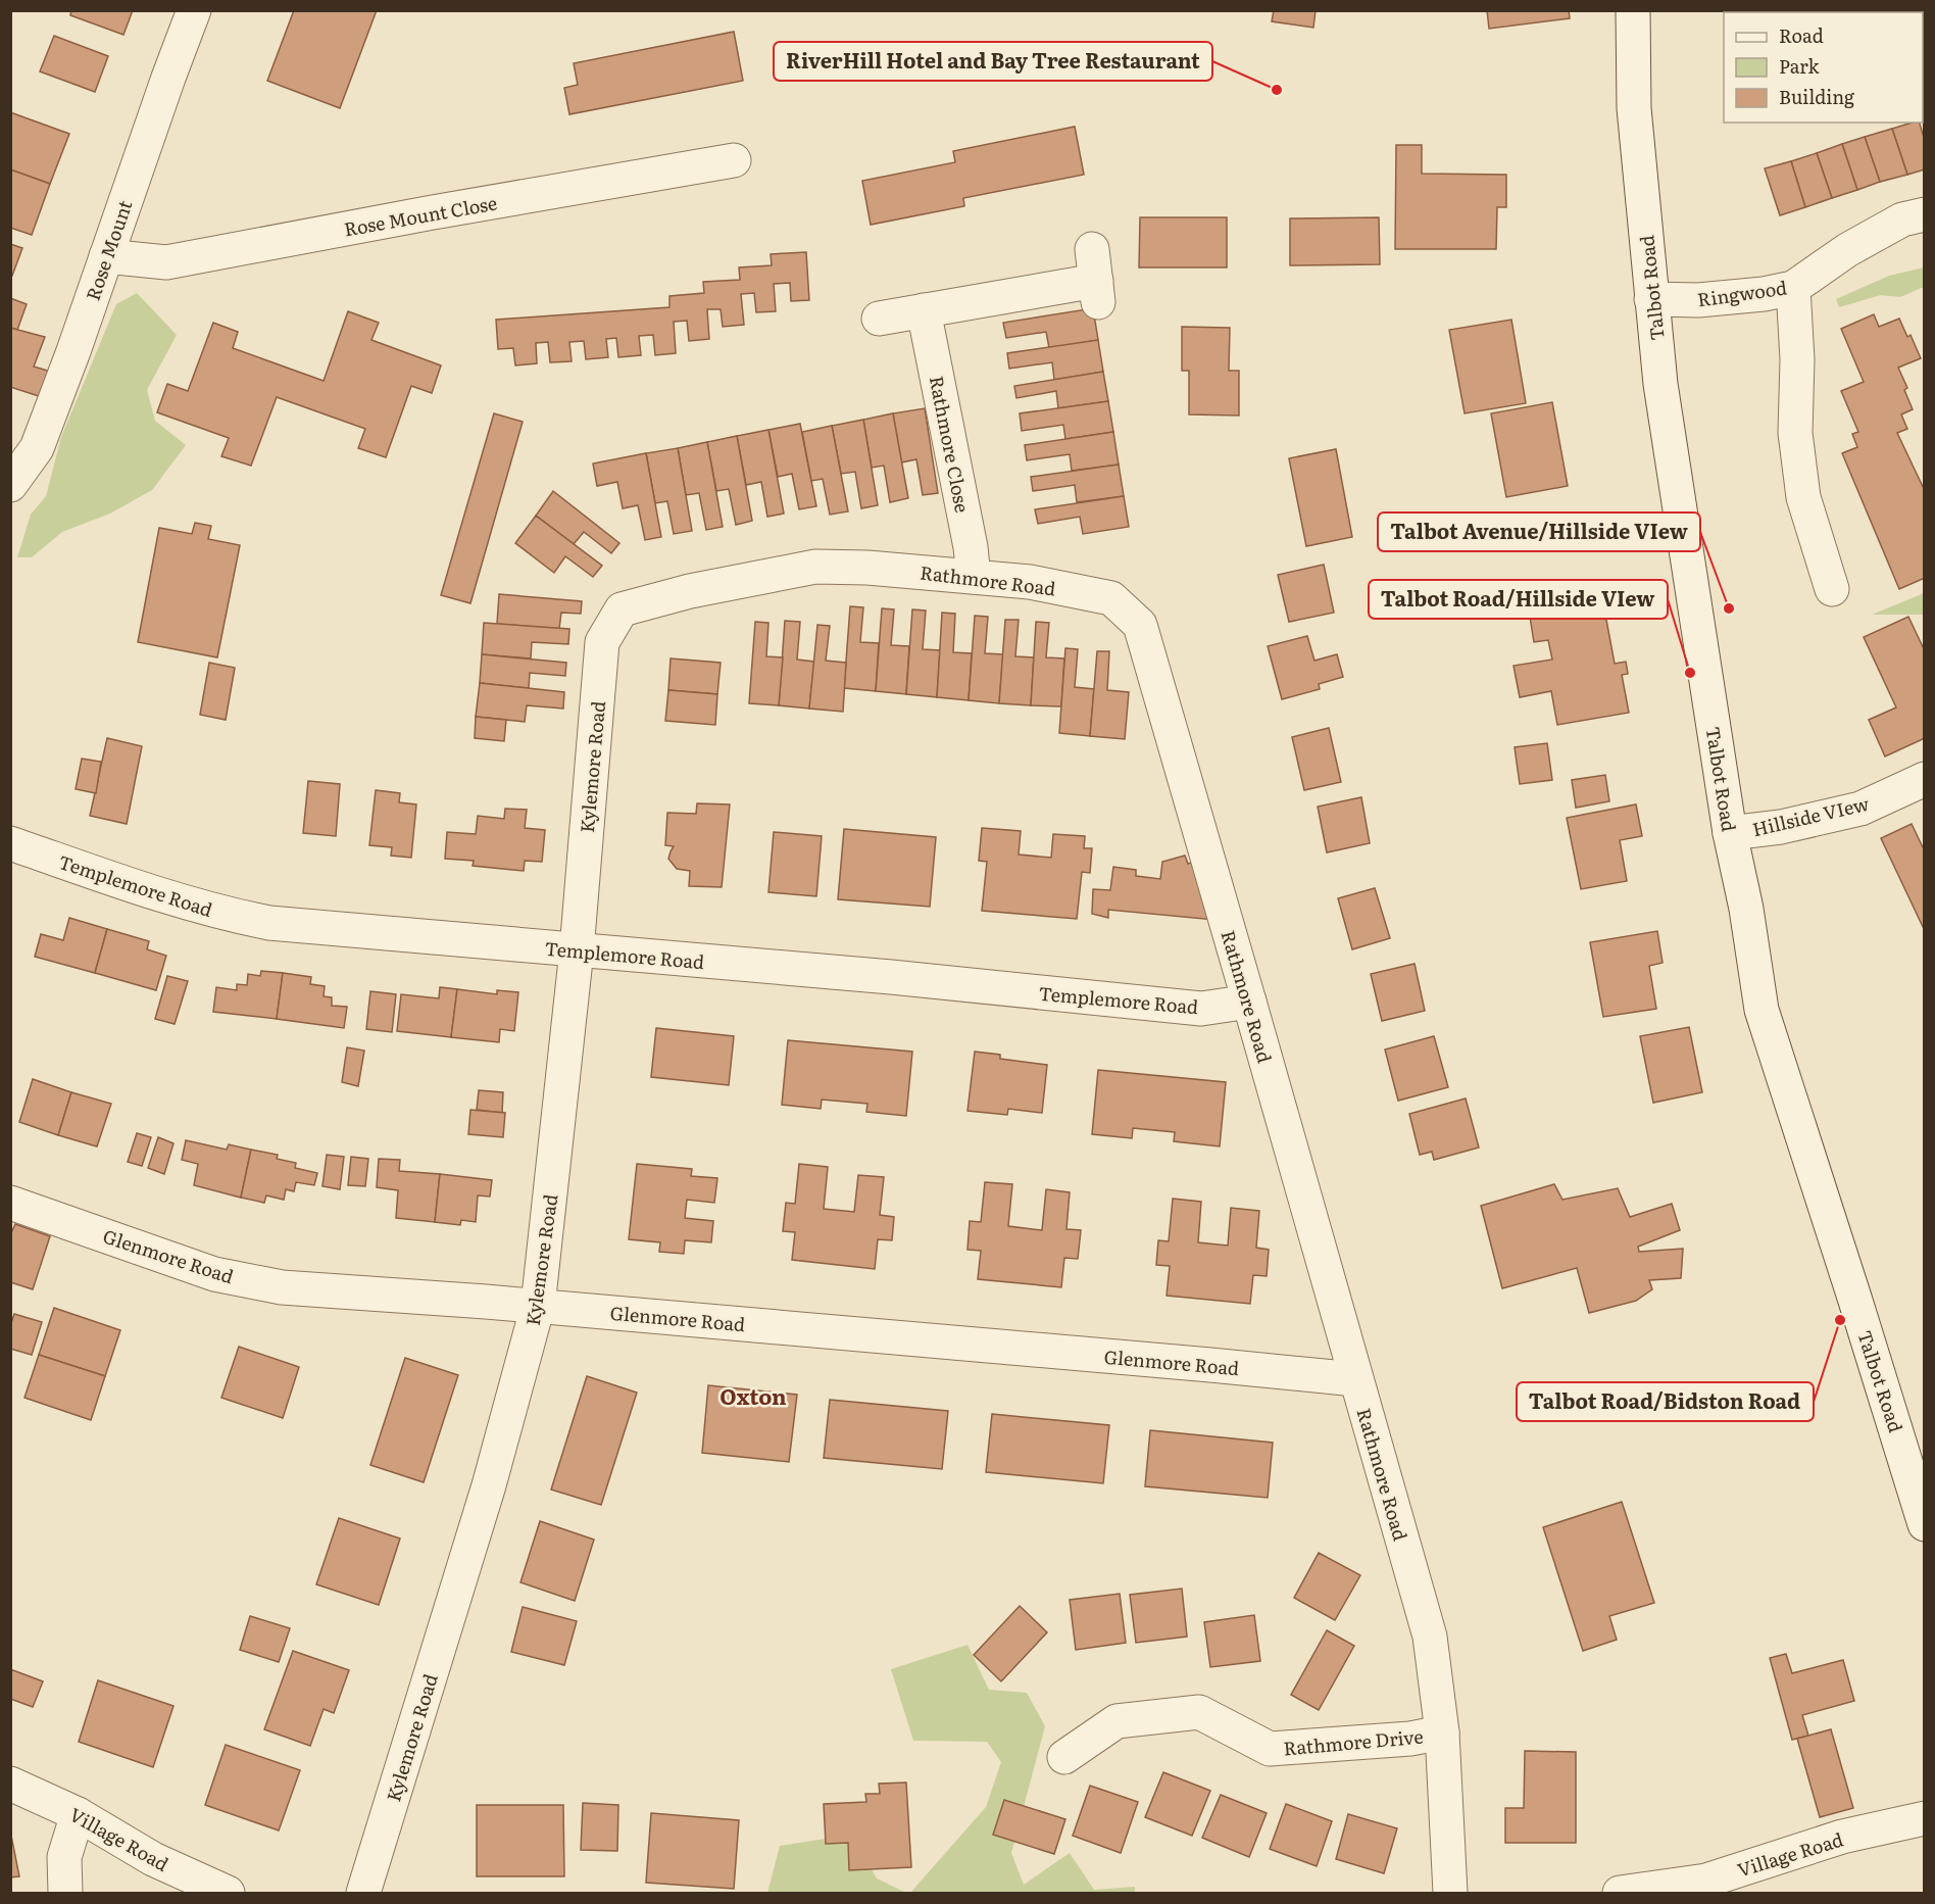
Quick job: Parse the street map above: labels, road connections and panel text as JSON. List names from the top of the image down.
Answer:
{
  "streets": {
    "street": [
      "Rose Mount Close",
      "Rose Mount",
      "Talbot Road",
      "Ringwood",
      "Rathmore Close",
      "Rathmore Road",
      "Kylemore Road",
      "Hillside VIew",
      "Templemore Road",
      "Glenmore Road",
      "Rathmore Drive",
      "Village Road"
    ]
  },
  "crossings": [
    ["Rose Mount Close", "Rose Mount"],
    ["Talbot Road", "Ringwood"],
    ["Talbot Road", "Hillside VIew"],
    ["Rathmore Close", "Rathmore Road"],
    ["Rathmore Road", "Kylemore Road"],
    ["Rathmore Road", "Templemore Road"],
    ["Rathmore Road", "Glenmore Road"],
    ["Rathmore Road", "Rathmore Drive"],
    ["Kylemore Road", "Templemore Road"],
    ["Kylemore Road", "Glenmore Road"]
  ],
  "districts": ["Oxton"],
  "places": [
    "RiverHill Hotel and Bay Tree Restaurant",
    "Talbot Avenue/Hillside VIew",
    "Talbot Road/Hillside VIew",
    "Talbot Road/Bidston Road"
  ],
  "legend": ["Road", "Park", "Building"]
}
